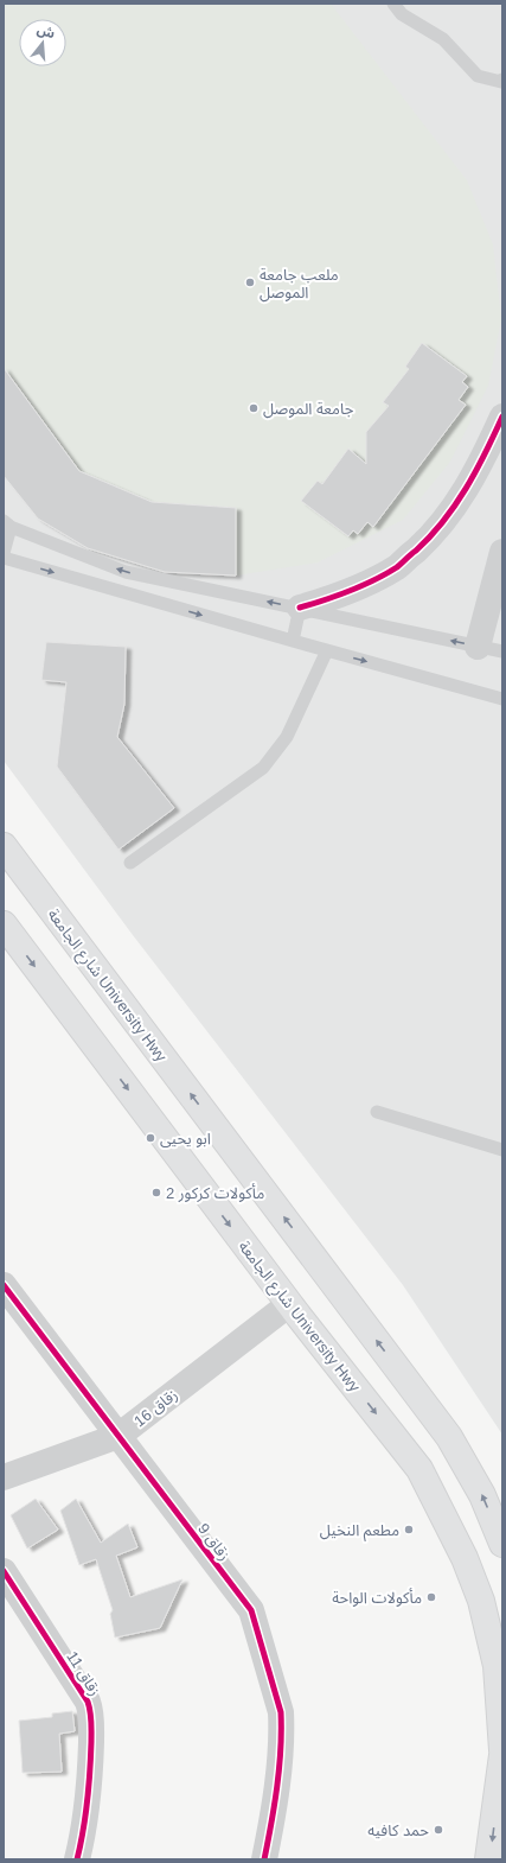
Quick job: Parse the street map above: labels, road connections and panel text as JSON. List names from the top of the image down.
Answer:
{
  "streets": {
    "main road": ["شارع الجامعة University Hwy"],
    "street": ["زقاق 16", "زقاق 9", "زقاق 11"]
  },
  "crossings": [
    ["شارع الجامعة University Hwy", "زقاق 16"],
    ["زقاق 16", "زقاق 9"]
  ],
  "places": [
    "ملعب جامعة الموصل",
    "جامعة الموصل",
    "ابو يحيى",
    "مأكولات كركور 2",
    "مطعم النخيل",
    "مأكولات الواحة",
    "حمد كافيه"
  ],
  "north": "top"
}
